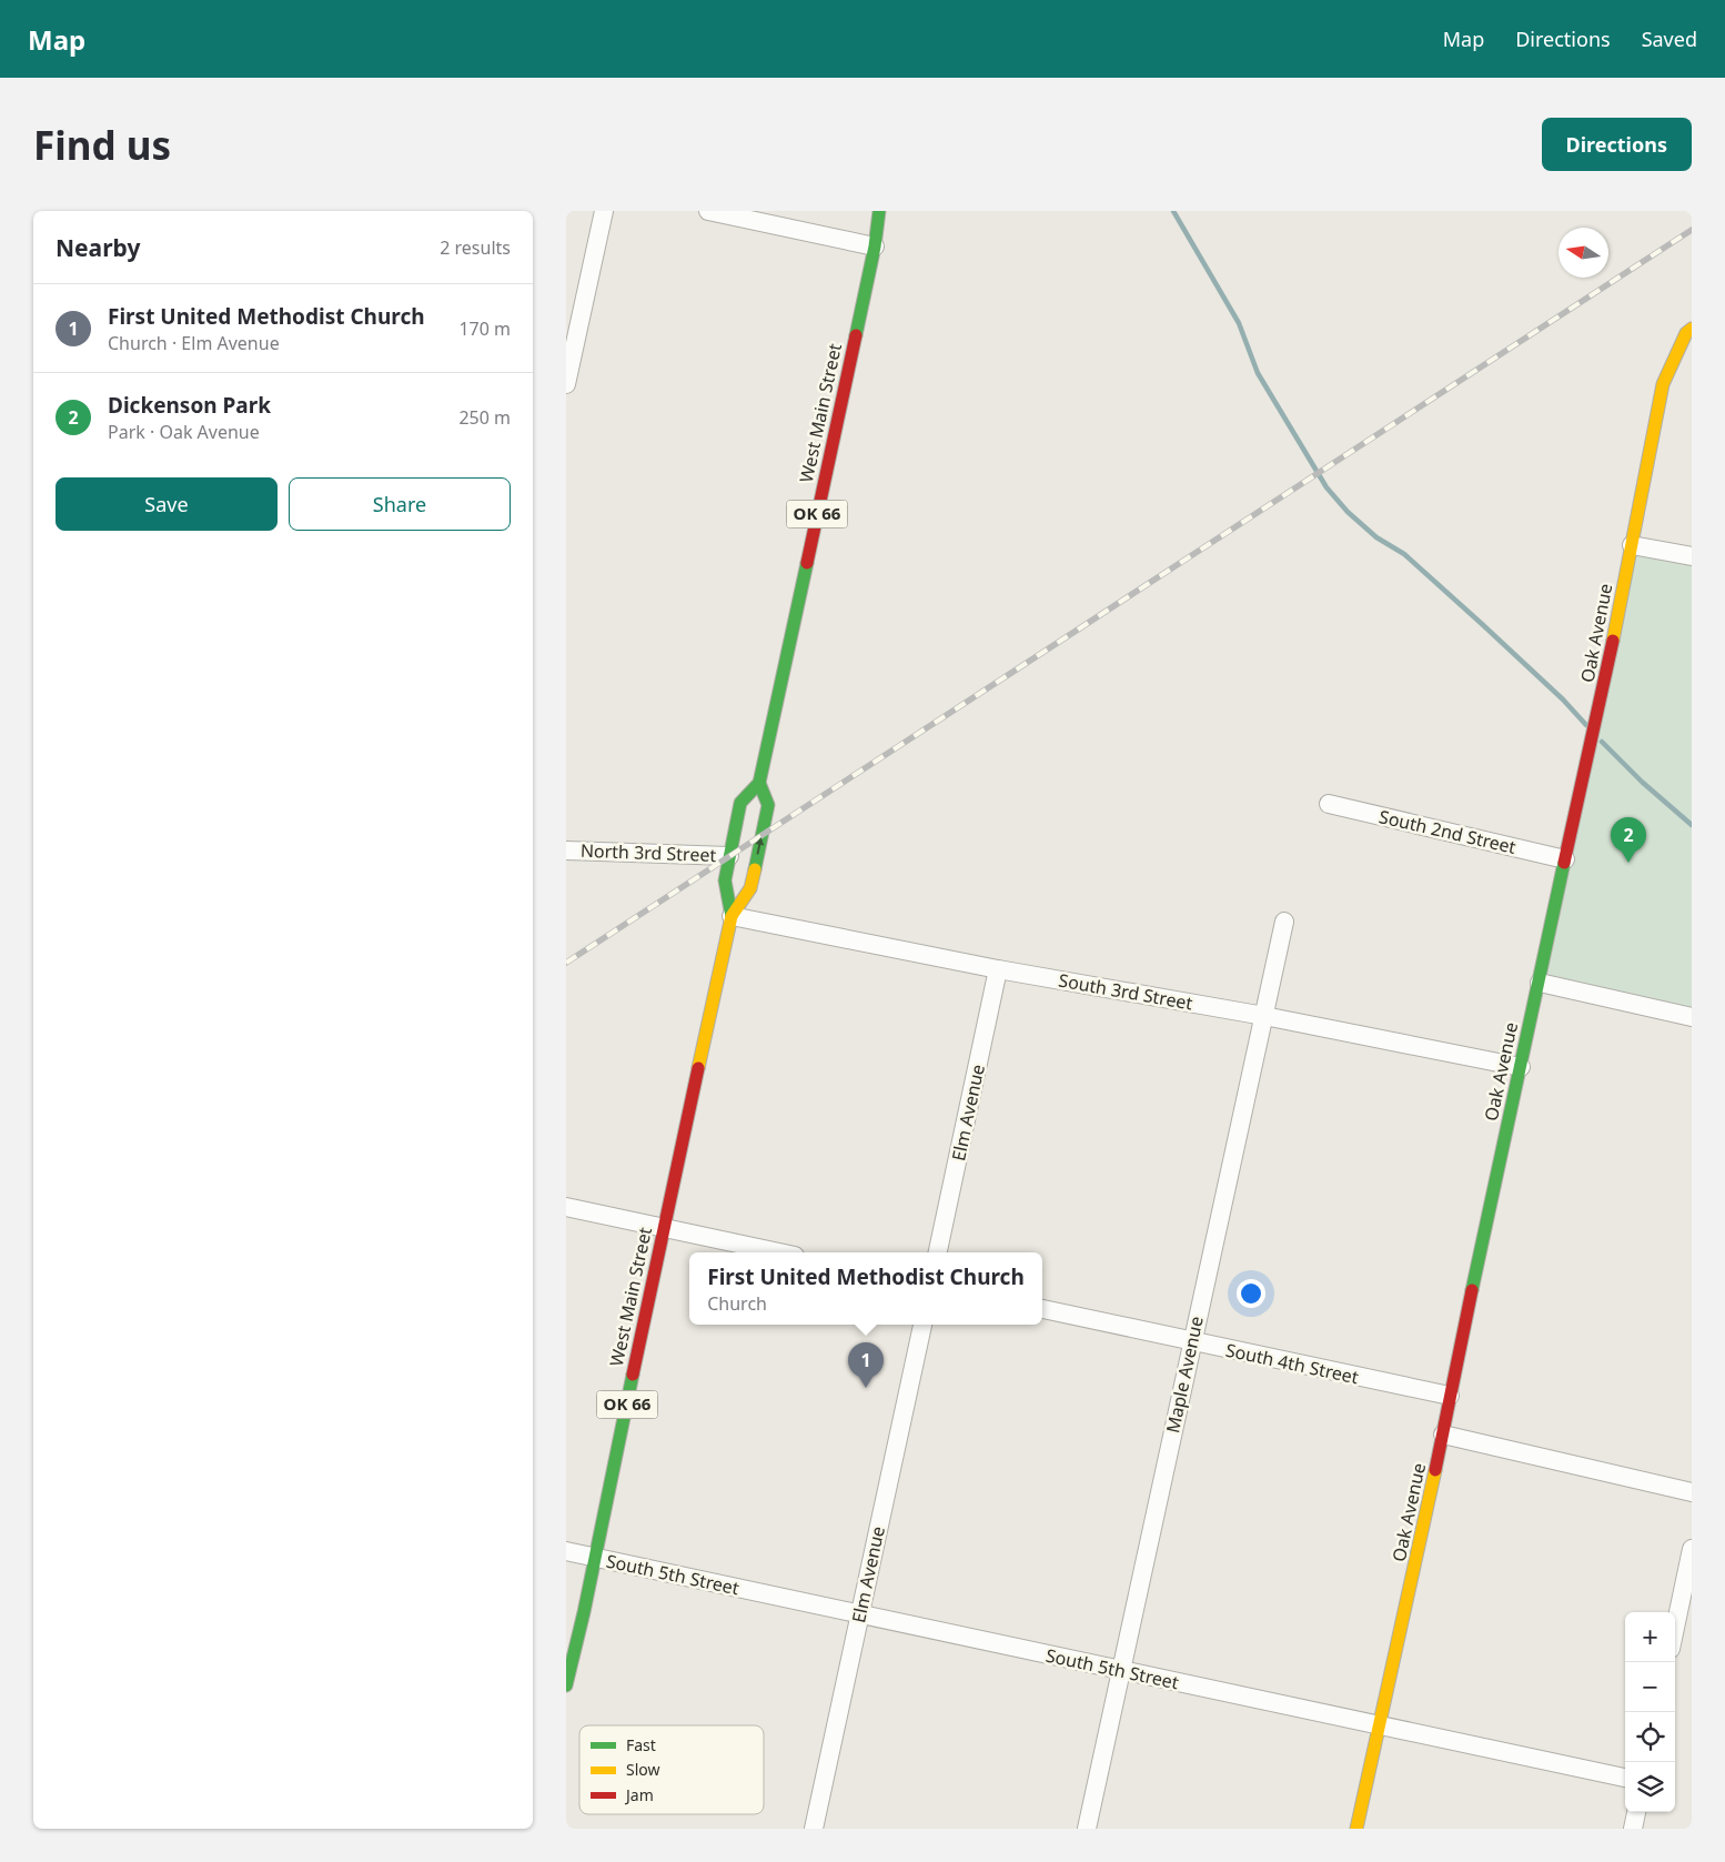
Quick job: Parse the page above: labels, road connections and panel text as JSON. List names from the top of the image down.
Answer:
{
  "streets": {
    "main road": ["West Main Street", "OK 66", "Oak Avenue"],
    "street": [
      "South 2nd Street",
      "North 3rd Street",
      "South 3rd Street",
      "Elm Avenue",
      "South 4th Street",
      "Maple Avenue",
      "South 5th Street"
    ]
  },
  "crossings": [
    ["West Main Street", "North 3rd Street"],
    ["West Main Street", "South 3rd Street"],
    ["West Main Street", "South 5th Street"],
    ["Oak Avenue", "South 2nd Street"],
    ["Oak Avenue", "South 3rd Street"],
    ["Oak Avenue", "South 4th Street"],
    ["Oak Avenue", "South 5th Street"],
    ["South 3rd Street", "Elm Avenue"],
    ["South 3rd Street", "Maple Avenue"],
    ["Elm Avenue", "South 5th Street"],
    ["South 4th Street", "Maple Avenue"],
    ["Maple Avenue", "South 5th Street"]
  ],
  "legend": ["Fast", "Slow", "Jam"],
  "north": "left",
  "page": {
    "header": "Map",
    "nav": ["Map", "Directions", "Saved"],
    "buttons": [
      "Directions",
      ["Save", "Share"]
    ],
    "title": "Find us",
    "heading": ["Nearby", "2 results"],
    "list": [
      {
        "mark": "1",
        "name": "First United Methodist Church",
        "note": "Church · Elm Avenue",
        "value": "170 m"
      },
      {
        "mark": "2",
        "name": "Dickenson Park",
        "note": "Park · Oak Avenue",
        "value": "250 m"
      }
    ],
    "pins": ["2", "1"],
    "popup": ["First United Methodist Church", "Church"],
    "map_buttons": ["+", "−"]
  }
}
